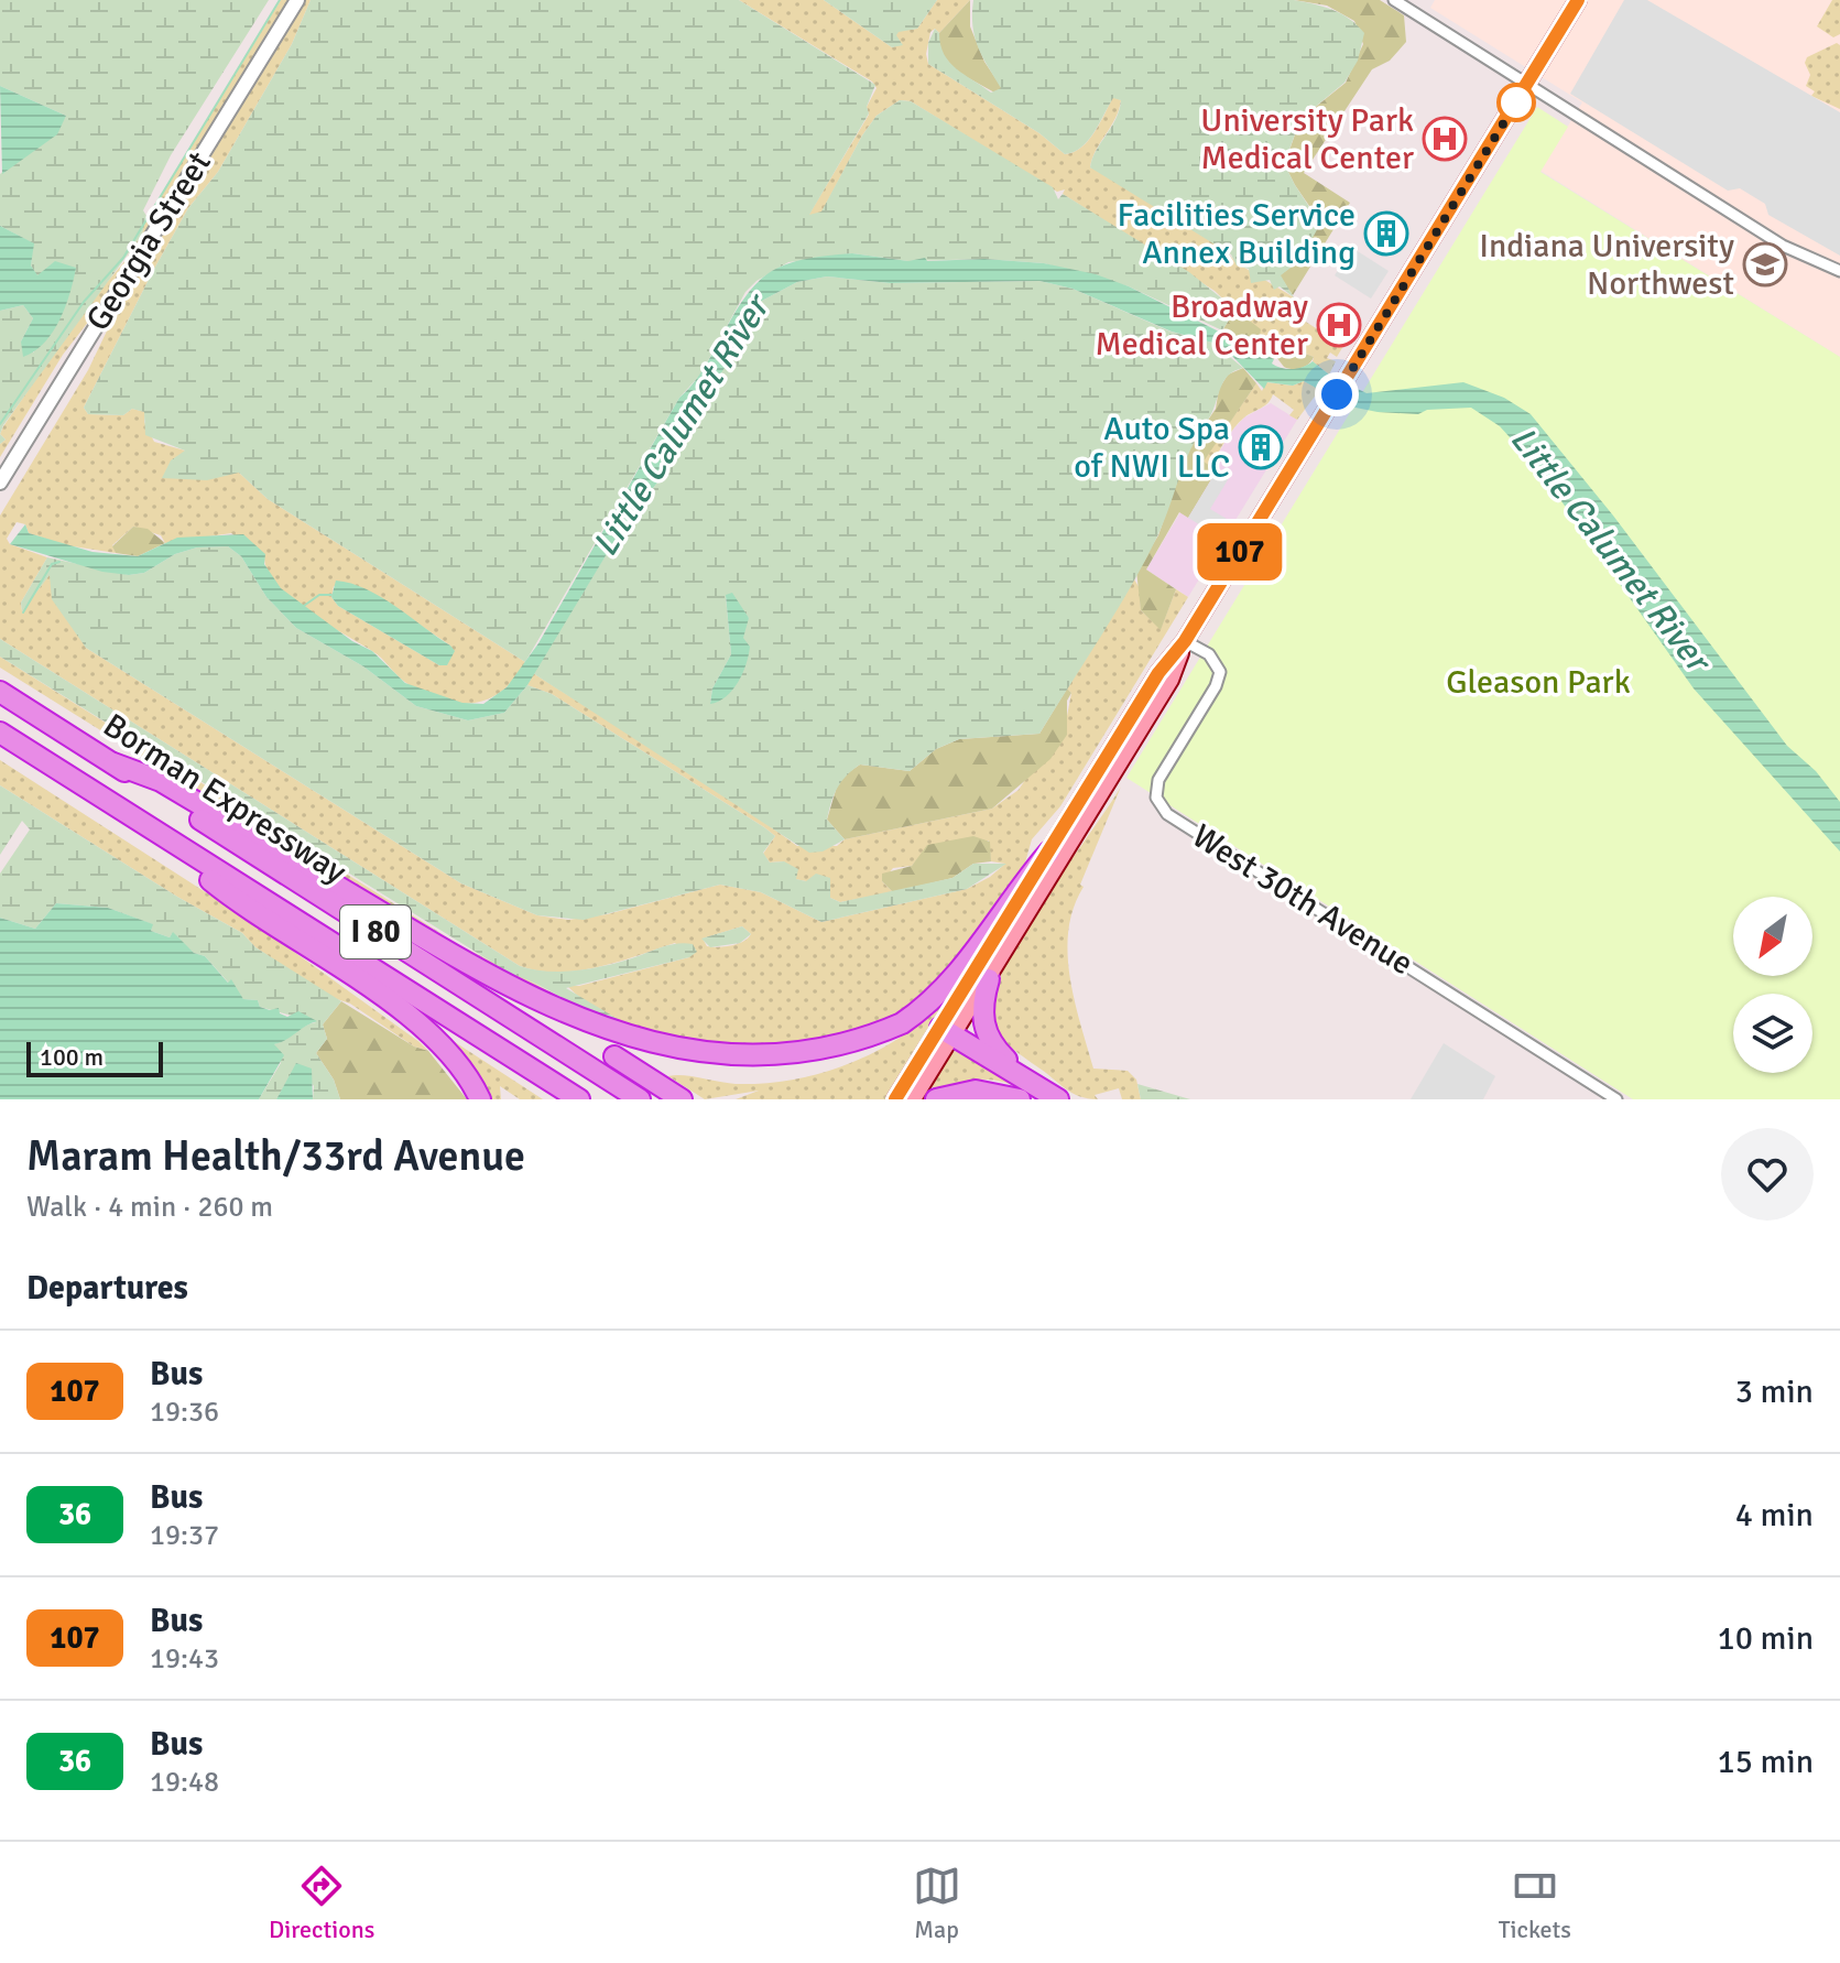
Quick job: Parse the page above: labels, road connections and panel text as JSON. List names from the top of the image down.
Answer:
{
  "streets": {
    "highway": ["Borman Expressway", "I 80"],
    "street": ["Georgia Street", "West 30th Avenue"]
  },
  "water": ["Little Calumet River"],
  "parks": ["Gleason Park"],
  "places": {
    "hospital": ["University Park Medical Center", "Broadway Medical Center"],
    "building": ["Facilities Service Annex Building", "Auto Spa of NWI LLC"],
    "school or university": ["Indiana University Northwest"]
  },
  "lines": ["bus line 107"],
  "scale_bar": "100 m",
  "north": "bottom left",
  "page": {
    "on_map": "107",
    "scale": "100 m",
    "heading": [
      ["Maram Health/33rd Avenue", "Walk · 4 min · 260 m"],
      "Departures"
    ],
    "list": [
      {
        "mark": "107",
        "name": "Bus",
        "note": "19:36",
        "value": "3 min"
      },
      {
        "mark": "36",
        "name": "Bus",
        "note": "19:37",
        "value": "4 min"
      },
      {
        "mark": "107",
        "name": "Bus",
        "note": "19:43",
        "value": "10 min"
      },
      {
        "mark": "36",
        "name": "Bus",
        "note": "19:48",
        "value": "15 min"
      }
    ],
    "tabs": ["Directions", "Map", "Tickets"]
  }
}
